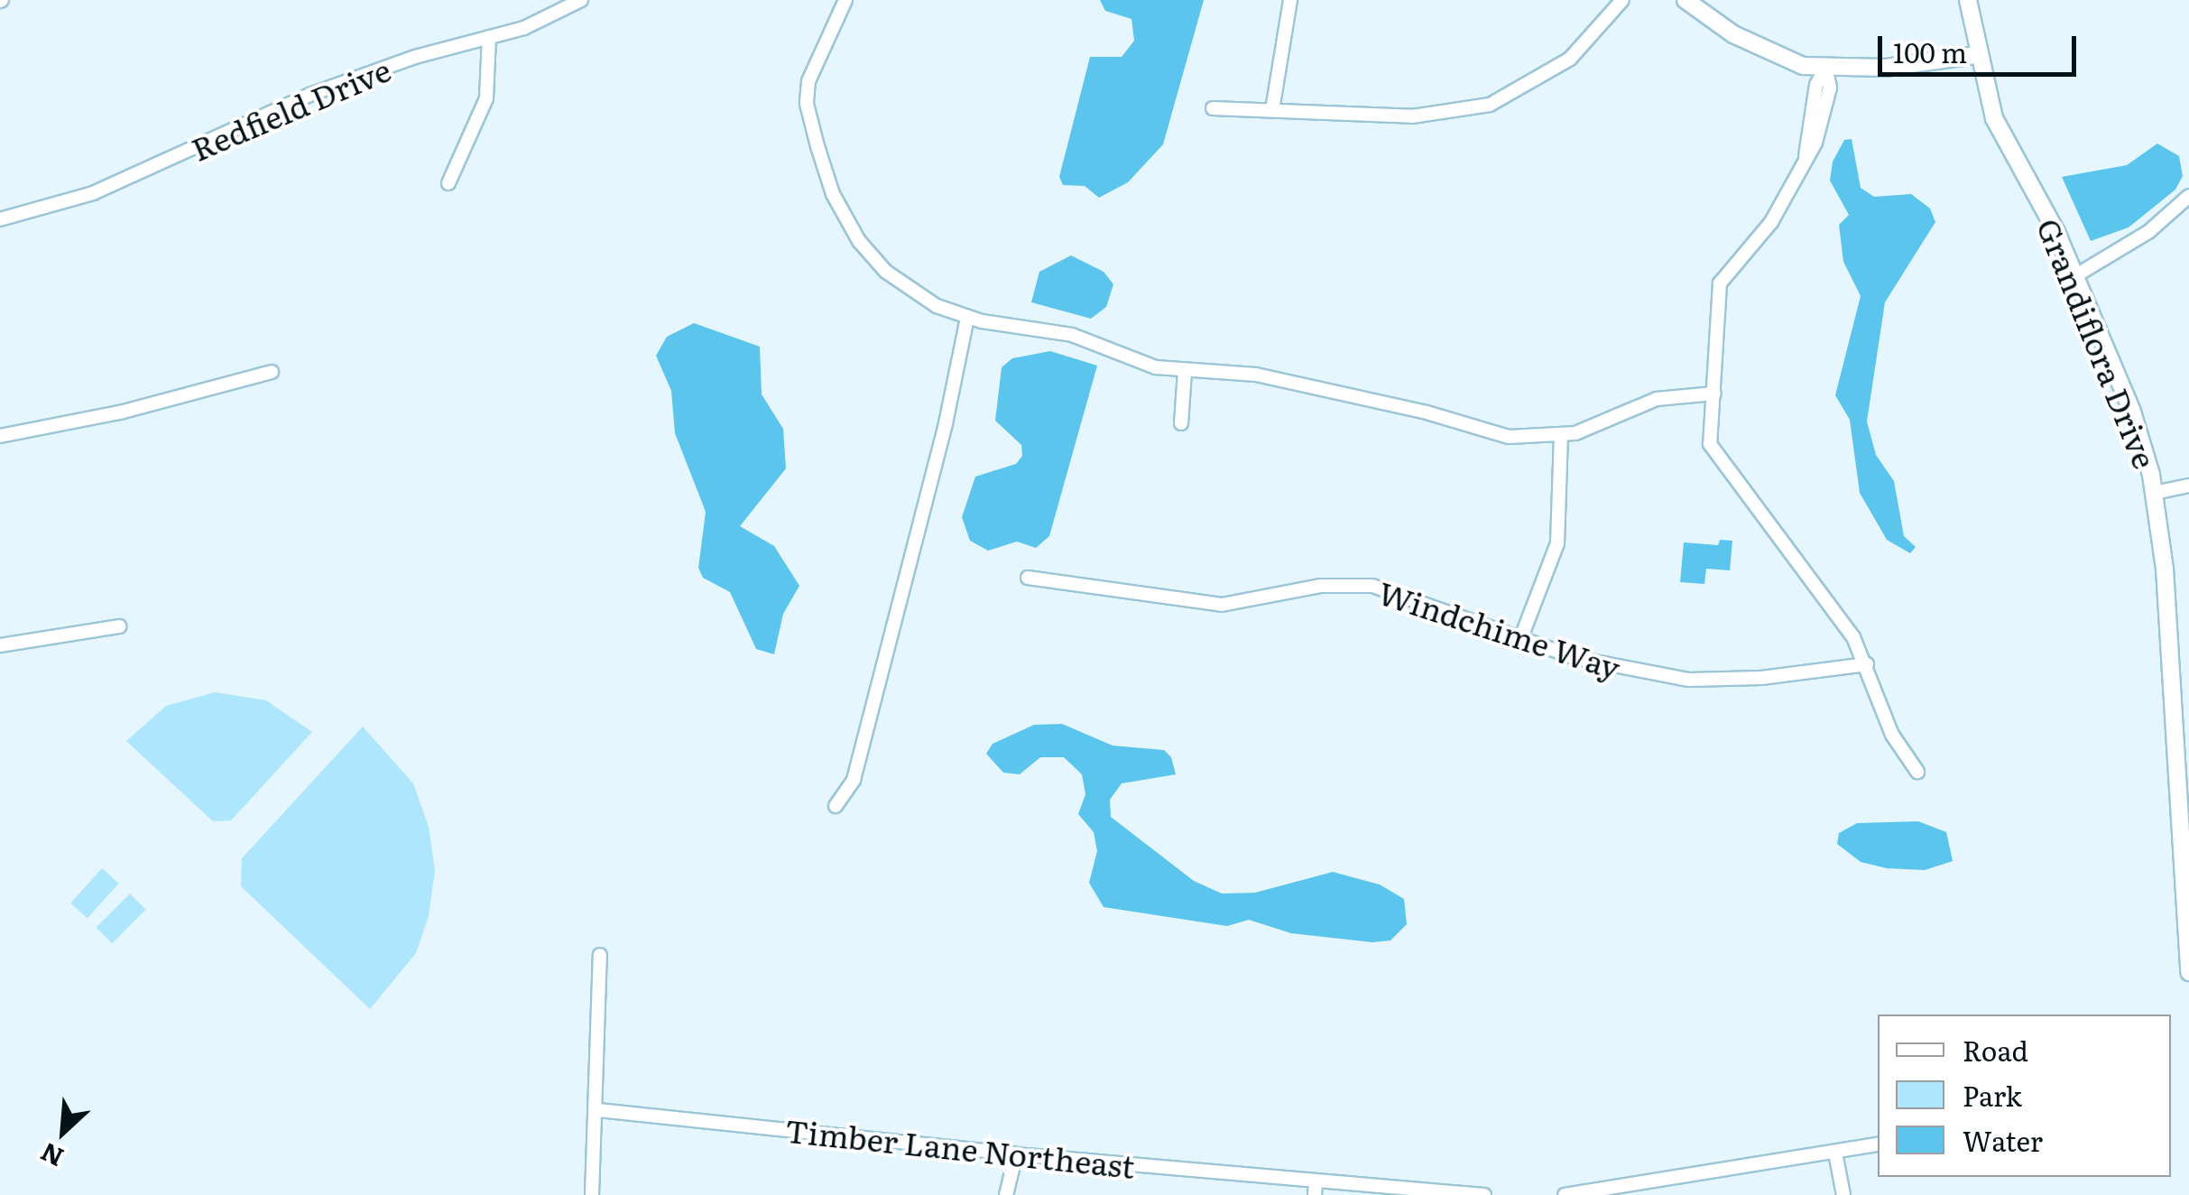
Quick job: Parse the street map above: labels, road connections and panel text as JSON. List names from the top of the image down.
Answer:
{
  "streets": {
    "street": [
      "Redfield Drive",
      "Grandiflora Drive",
      "Windchime Way",
      "Timber Lane Northeast"
    ]
  },
  "legend": ["Road", "Park", "Water"],
  "scale_bar": "100 m",
  "north": "bottom left"
}
